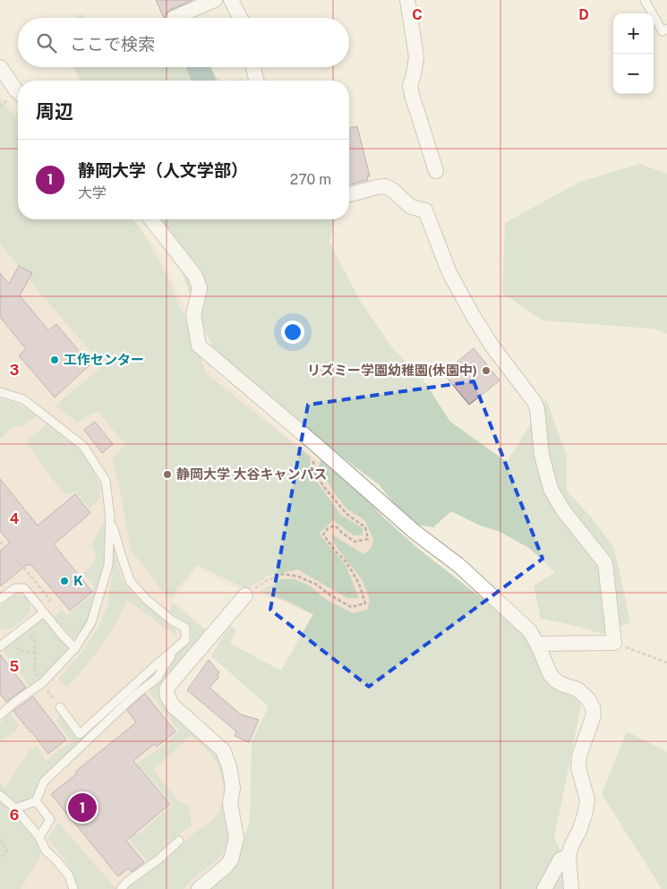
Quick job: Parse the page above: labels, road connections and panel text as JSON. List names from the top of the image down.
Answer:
{
  "places": [
    "工作センター",
    "リズミー学園幼稚園(休園中)",
    "静岡大学 大谷キャンパス",
    "K"
  ],
  "page": {
    "map_buttons": ["+", "−"],
    "search": "ここで検索",
    "heading": "周辺",
    "list": [
      {
        "mark": "1",
        "name": "静岡大学（人文学部）",
        "note": "大学",
        "value": "270 m"
      }
    ],
    "pins": "1"
  },
  "grid": {
    "columns": ["C", "D"],
    "rows": [
      "3",
      "4",
      "5",
      "6"
    ]
  }
}
